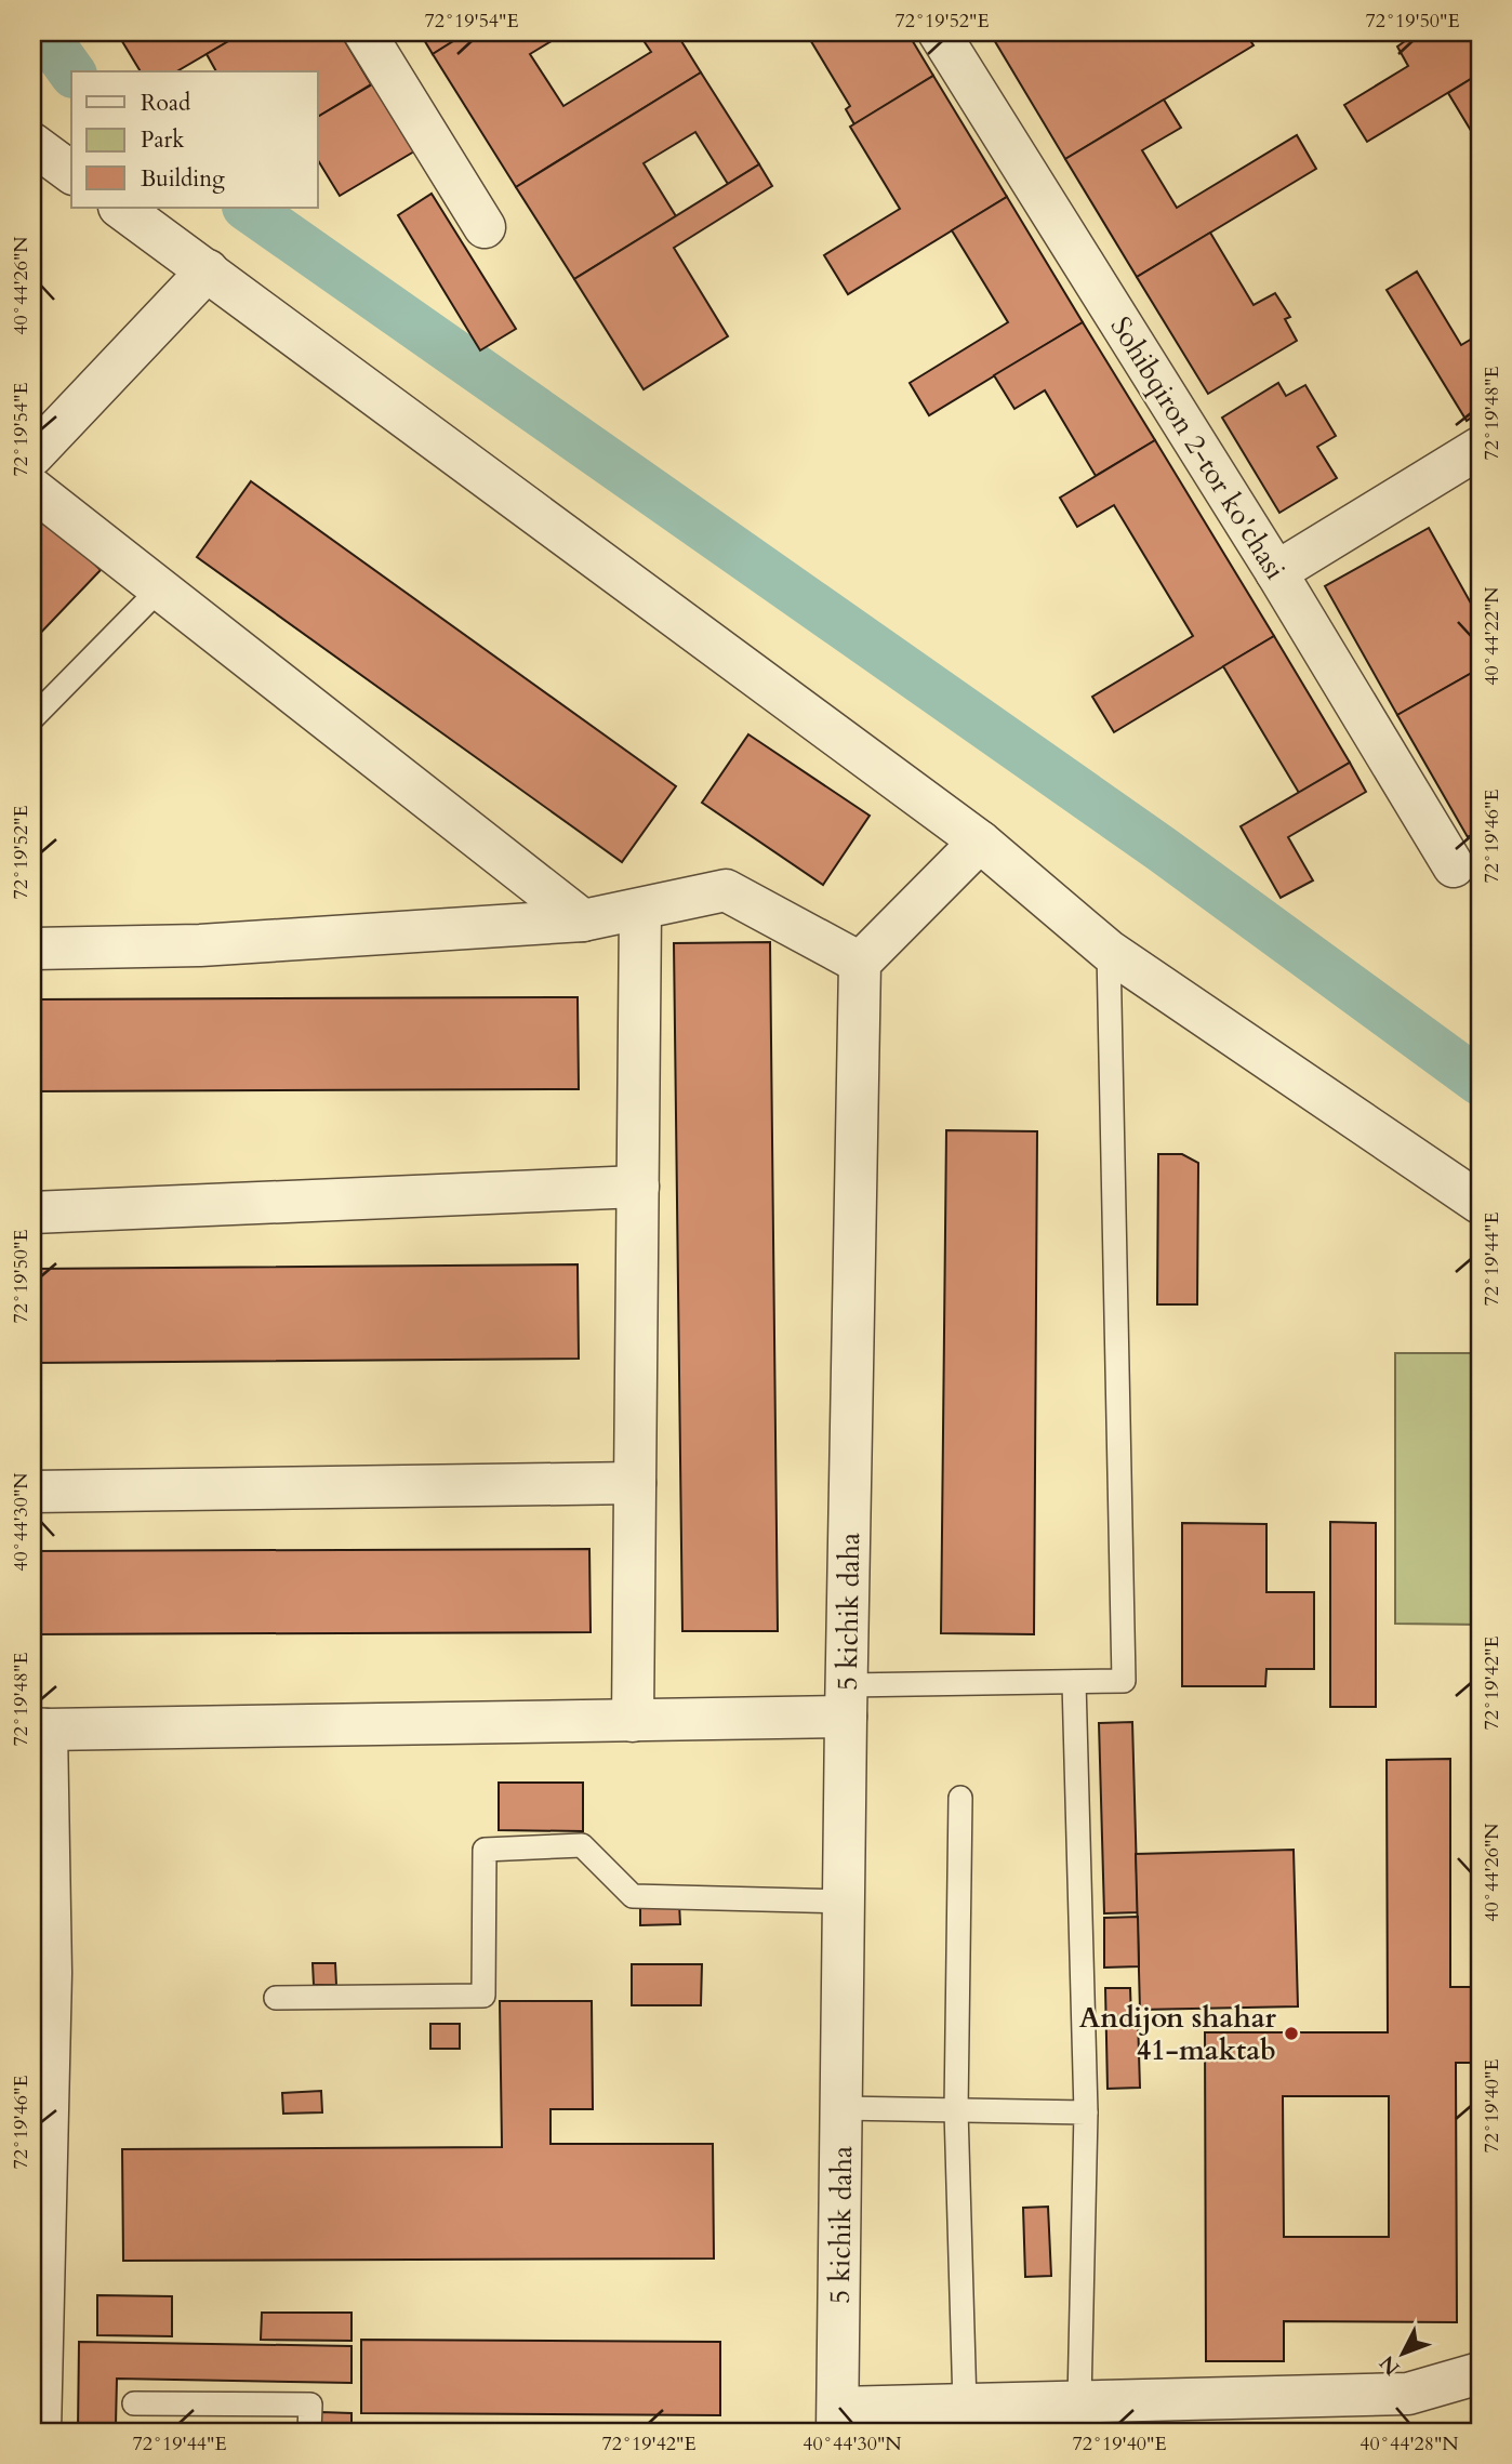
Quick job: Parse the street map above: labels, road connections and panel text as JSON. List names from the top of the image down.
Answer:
{
  "streets": {
    "street": ["Sohibqiron 2-tor ko'chasi", "5 kichik daha"]
  },
  "places": ["Andijon shahar 41-maktab"],
  "legend": ["Road", "Park", "Building"],
  "north": "bottom left",
  "coordinates": [
    "72°19'54\"E",
    "72°19'52\"E",
    "72°19'50\"E",
    "40°44'26\"N",
    "72°19'48\"E",
    "40°44'22\"N",
    "72°19'46\"E",
    "72°19'44\"E",
    "40°44'30\"N",
    "72°19'42\"E",
    "72°19'40\"E",
    "40°44'28\"N"
  ]
}
